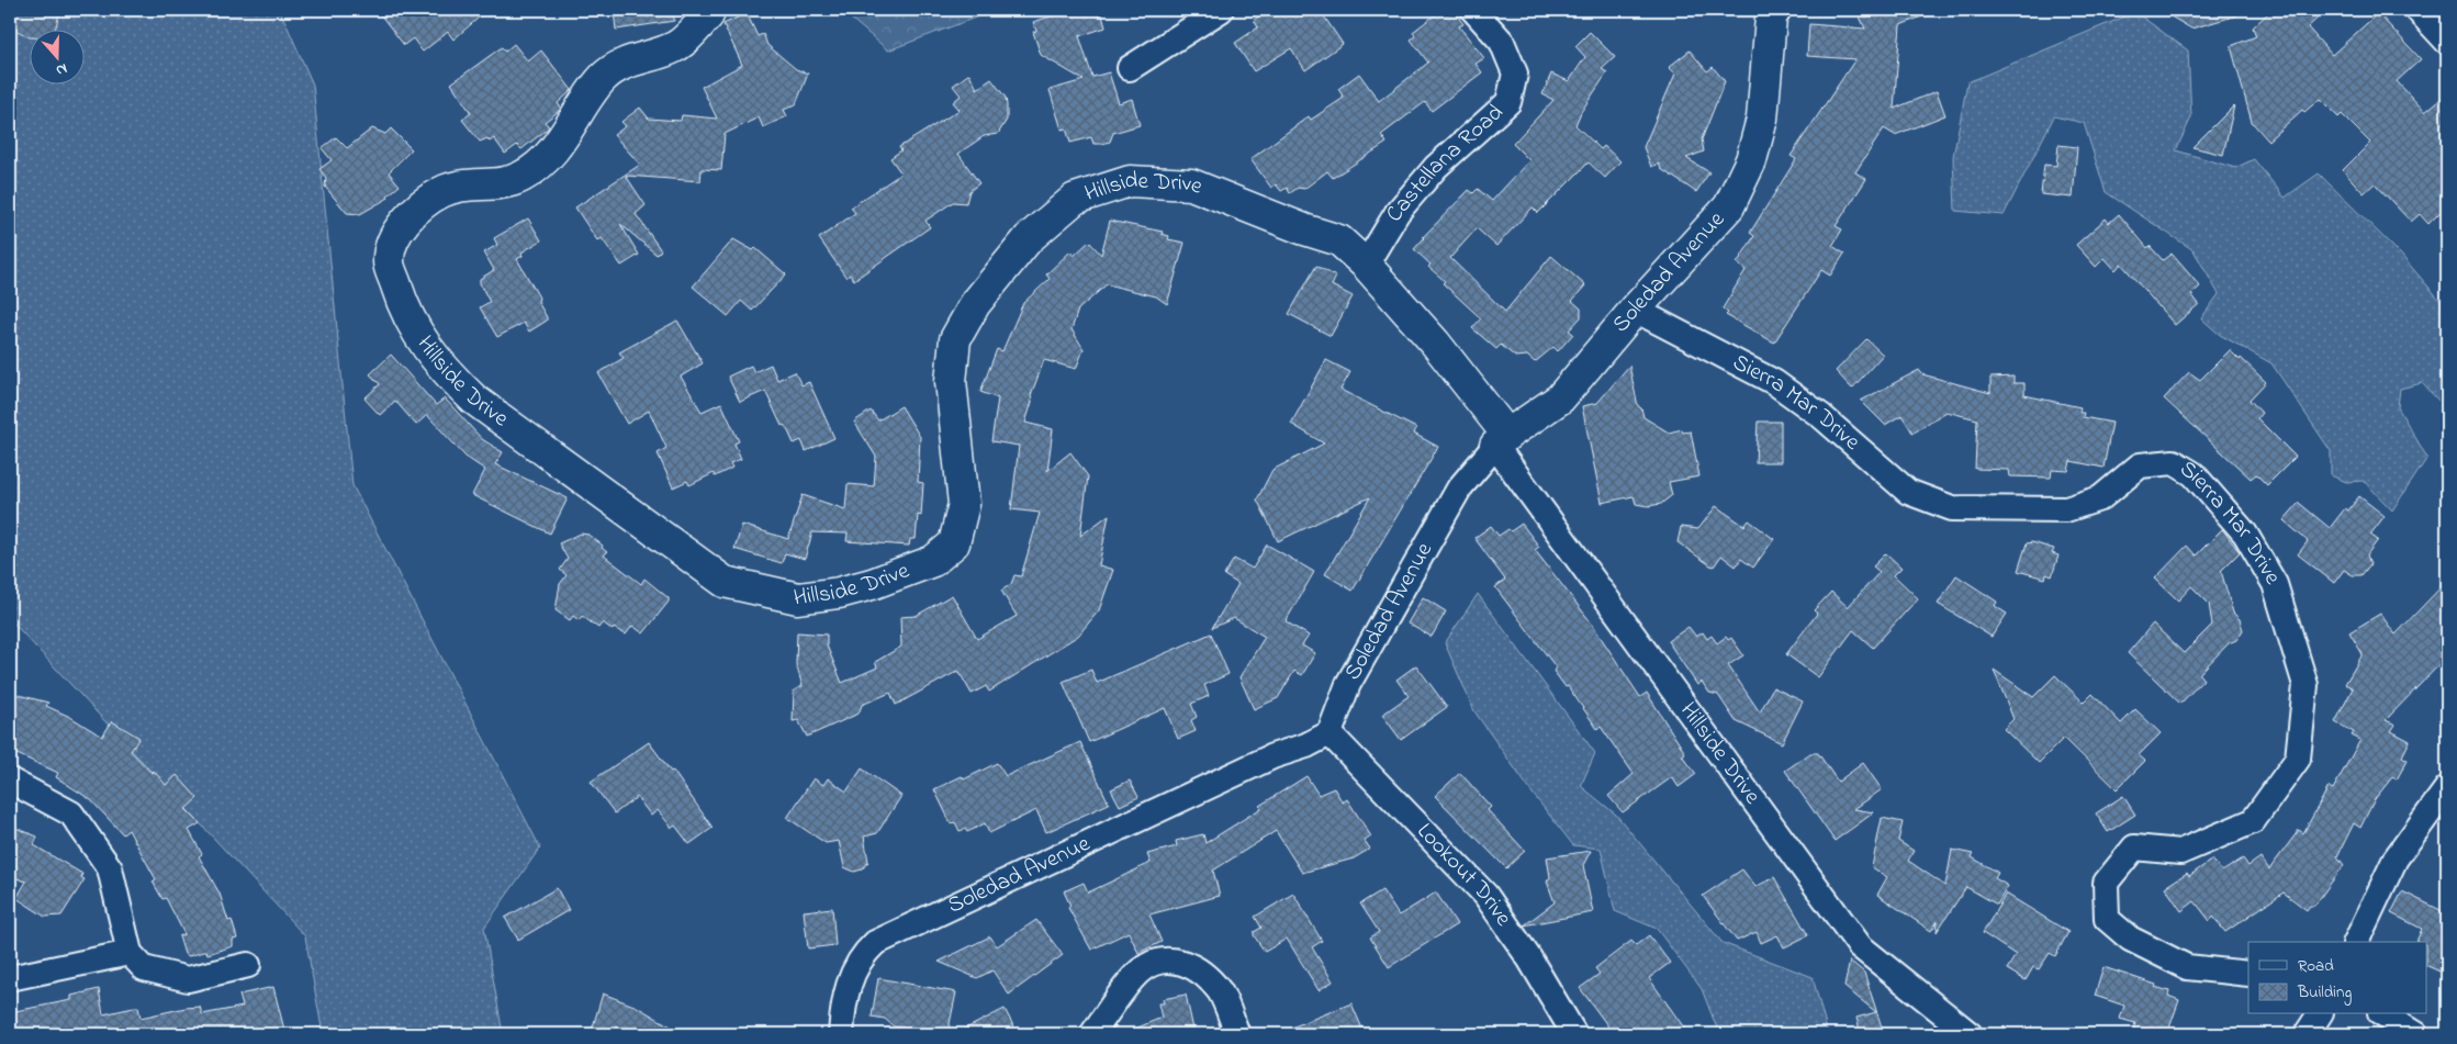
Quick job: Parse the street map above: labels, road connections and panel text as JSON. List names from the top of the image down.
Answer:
{
  "streets": {
    "street": [
      "Castellana Road",
      "Hillside Drive",
      "Soledad Avenue",
      "Sierra Mar Drive",
      "Lookout Drive"
    ]
  },
  "crossings": [
    ["Castellana Road", "Hillside Drive"],
    ["Hillside Drive", "Soledad Avenue"],
    ["Soledad Avenue", "Sierra Mar Drive"],
    ["Soledad Avenue", "Lookout Drive"]
  ],
  "legend": ["Road", "Building"],
  "north": "bottom"
}
